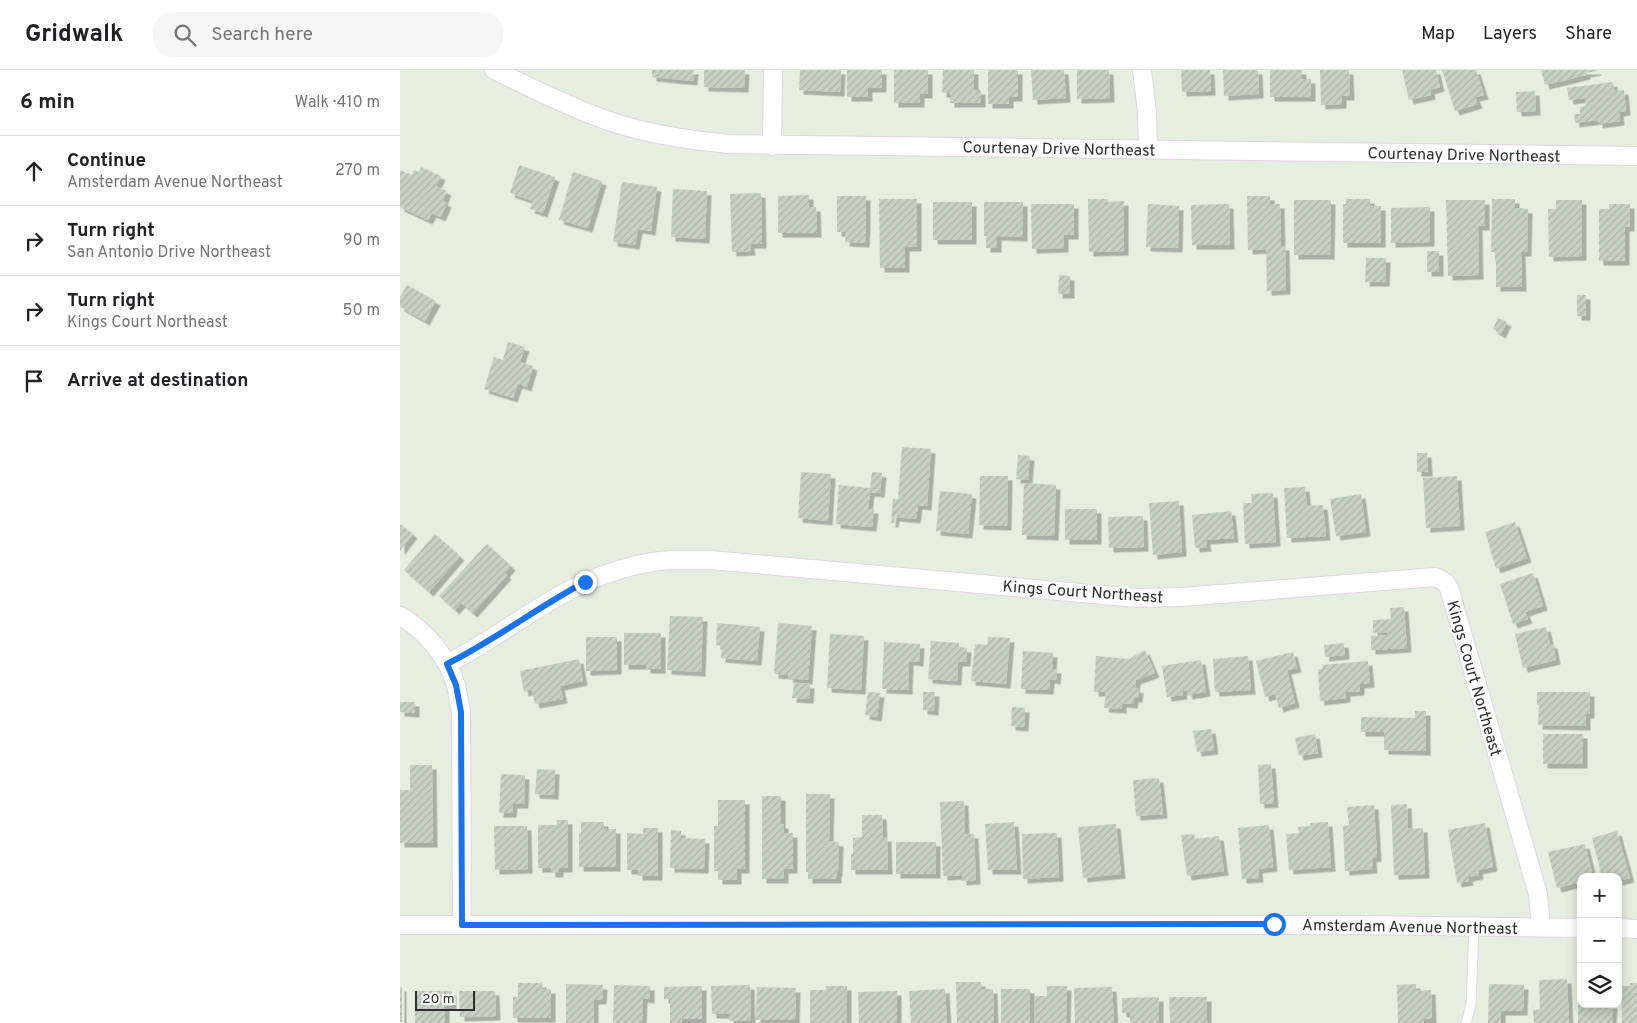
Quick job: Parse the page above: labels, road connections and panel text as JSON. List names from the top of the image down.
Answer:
{
  "streets": {
    "street": ["Courtenay Drive Northeast", "Kings Court Northeast", "Amsterdam Avenue Northeast"]
  },
  "crossings": [
    ["Kings Court Northeast", "Amsterdam Avenue Northeast"]
  ],
  "scale_bar": "20 m",
  "page": {
    "header": "Gridwalk",
    "search": "Search here",
    "nav": ["Map", "Layers", "Share"],
    "heading": ["6 min", "Walk · 410 m"],
    "list": [
      ["Continue", "Amsterdam Avenue Northeast", "270 m"],
      ["Turn right", "San Antonio Drive Northeast", "90 m"],
      ["Turn right", "Kings Court Northeast", "50 m"],
      "Arrive at destination"
    ],
    "map_buttons": ["+", "−"],
    "scale": "20 m"
  }
}
